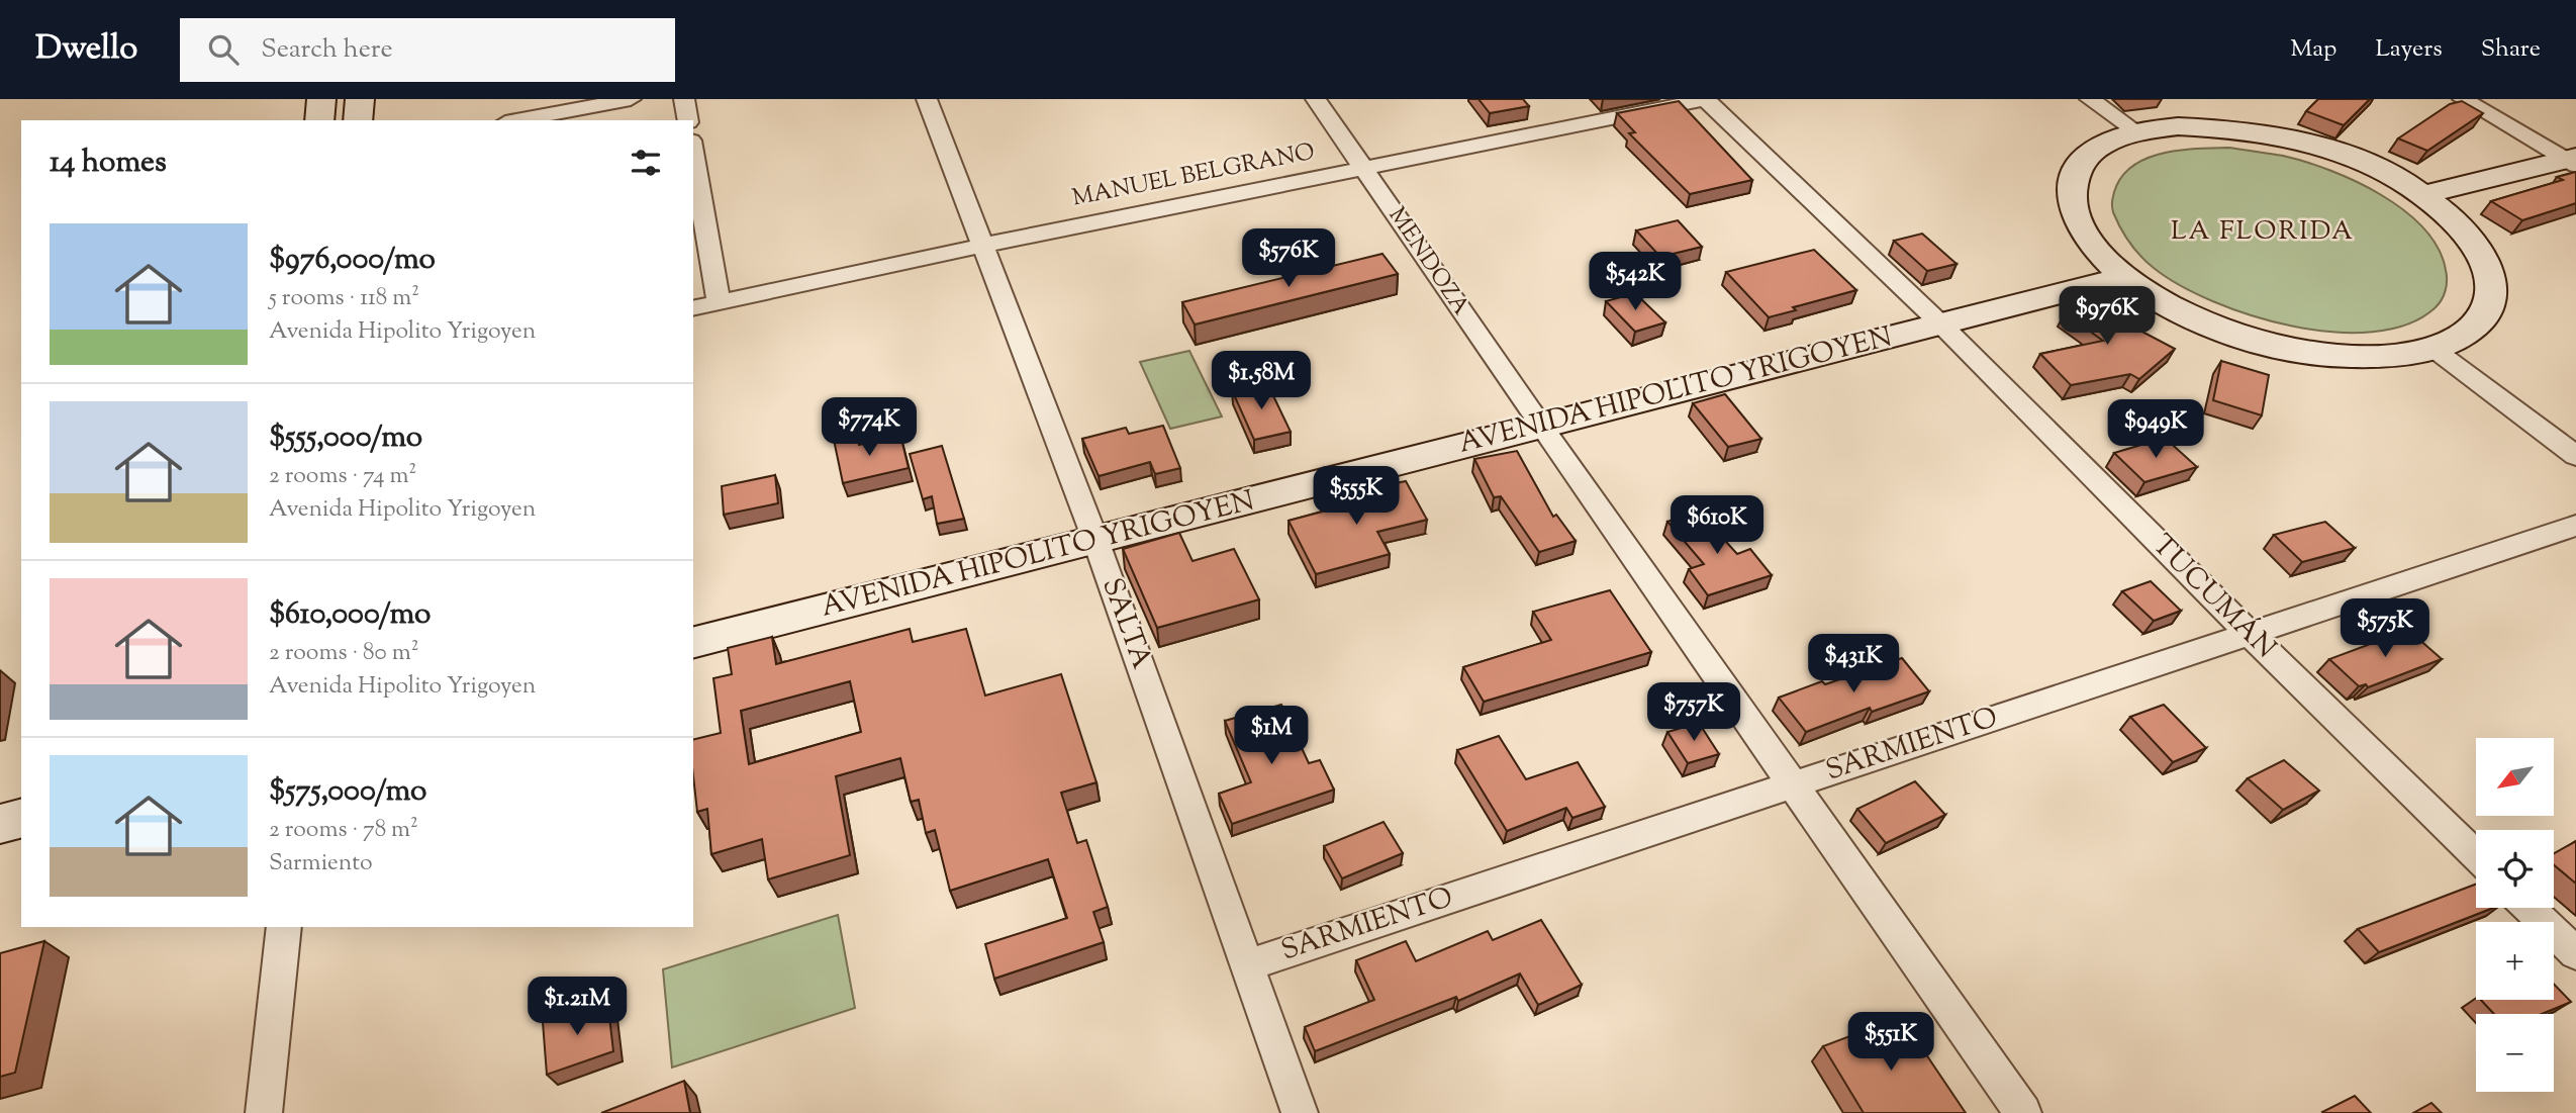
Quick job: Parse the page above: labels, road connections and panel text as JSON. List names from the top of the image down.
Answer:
{
  "streets": {
    "street": [
      "MANUEL BELGRANO",
      "MENDOZA",
      "AVENIDA HIPOLITO YRIGOYEN",
      "TUCUMÁN",
      "SALTA",
      "SARMIENTO"
    ]
  },
  "crossings": [
    ["MANUEL BELGRANO", "MENDOZA"],
    ["MANUEL BELGRANO", "TUCUMÁN"],
    ["MANUEL BELGRANO", "SALTA"],
    ["MENDOZA", "AVENIDA HIPOLITO YRIGOYEN"],
    ["MENDOZA", "SARMIENTO"],
    ["AVENIDA HIPOLITO YRIGOYEN", "TUCUMÁN"],
    ["AVENIDA HIPOLITO YRIGOYEN", "SALTA"],
    ["TUCUMÁN", "SARMIENTO"],
    ["SALTA", "SARMIENTO"]
  ],
  "districts": ["LA FLORIDA"],
  "north": "bottom left",
  "page": {
    "header": "Dwello",
    "search": "Search here",
    "nav": ["Map", "Layers", "Share"],
    "heading": "14 homes",
    "list": [
      {
        "name": "$976,000/mo",
        "note": "5 rooms · 118 m² · Avenida Hipolito Yrigoyen"
      },
      {
        "name": "$555,000/mo",
        "note": "2 rooms · 74 m² · Avenida Hipolito Yrigoyen"
      },
      {
        "name": "$610,000/mo",
        "note": "2 rooms · 80 m² · Avenida Hipolito Yrigoyen"
      },
      {
        "name": "$575,000/mo",
        "note": "2 rooms · 78 m² · Sarmiento"
      }
    ],
    "price": [
      "$576K",
      "$542K",
      "$976K",
      "$1.58M",
      "$774K",
      "$949K",
      "$555K",
      "$610K",
      "$575K",
      "$431K",
      "$757K",
      "$1M",
      "$1.21M",
      "$551K"
    ],
    "map_buttons": ["+", "−"]
  }
}
